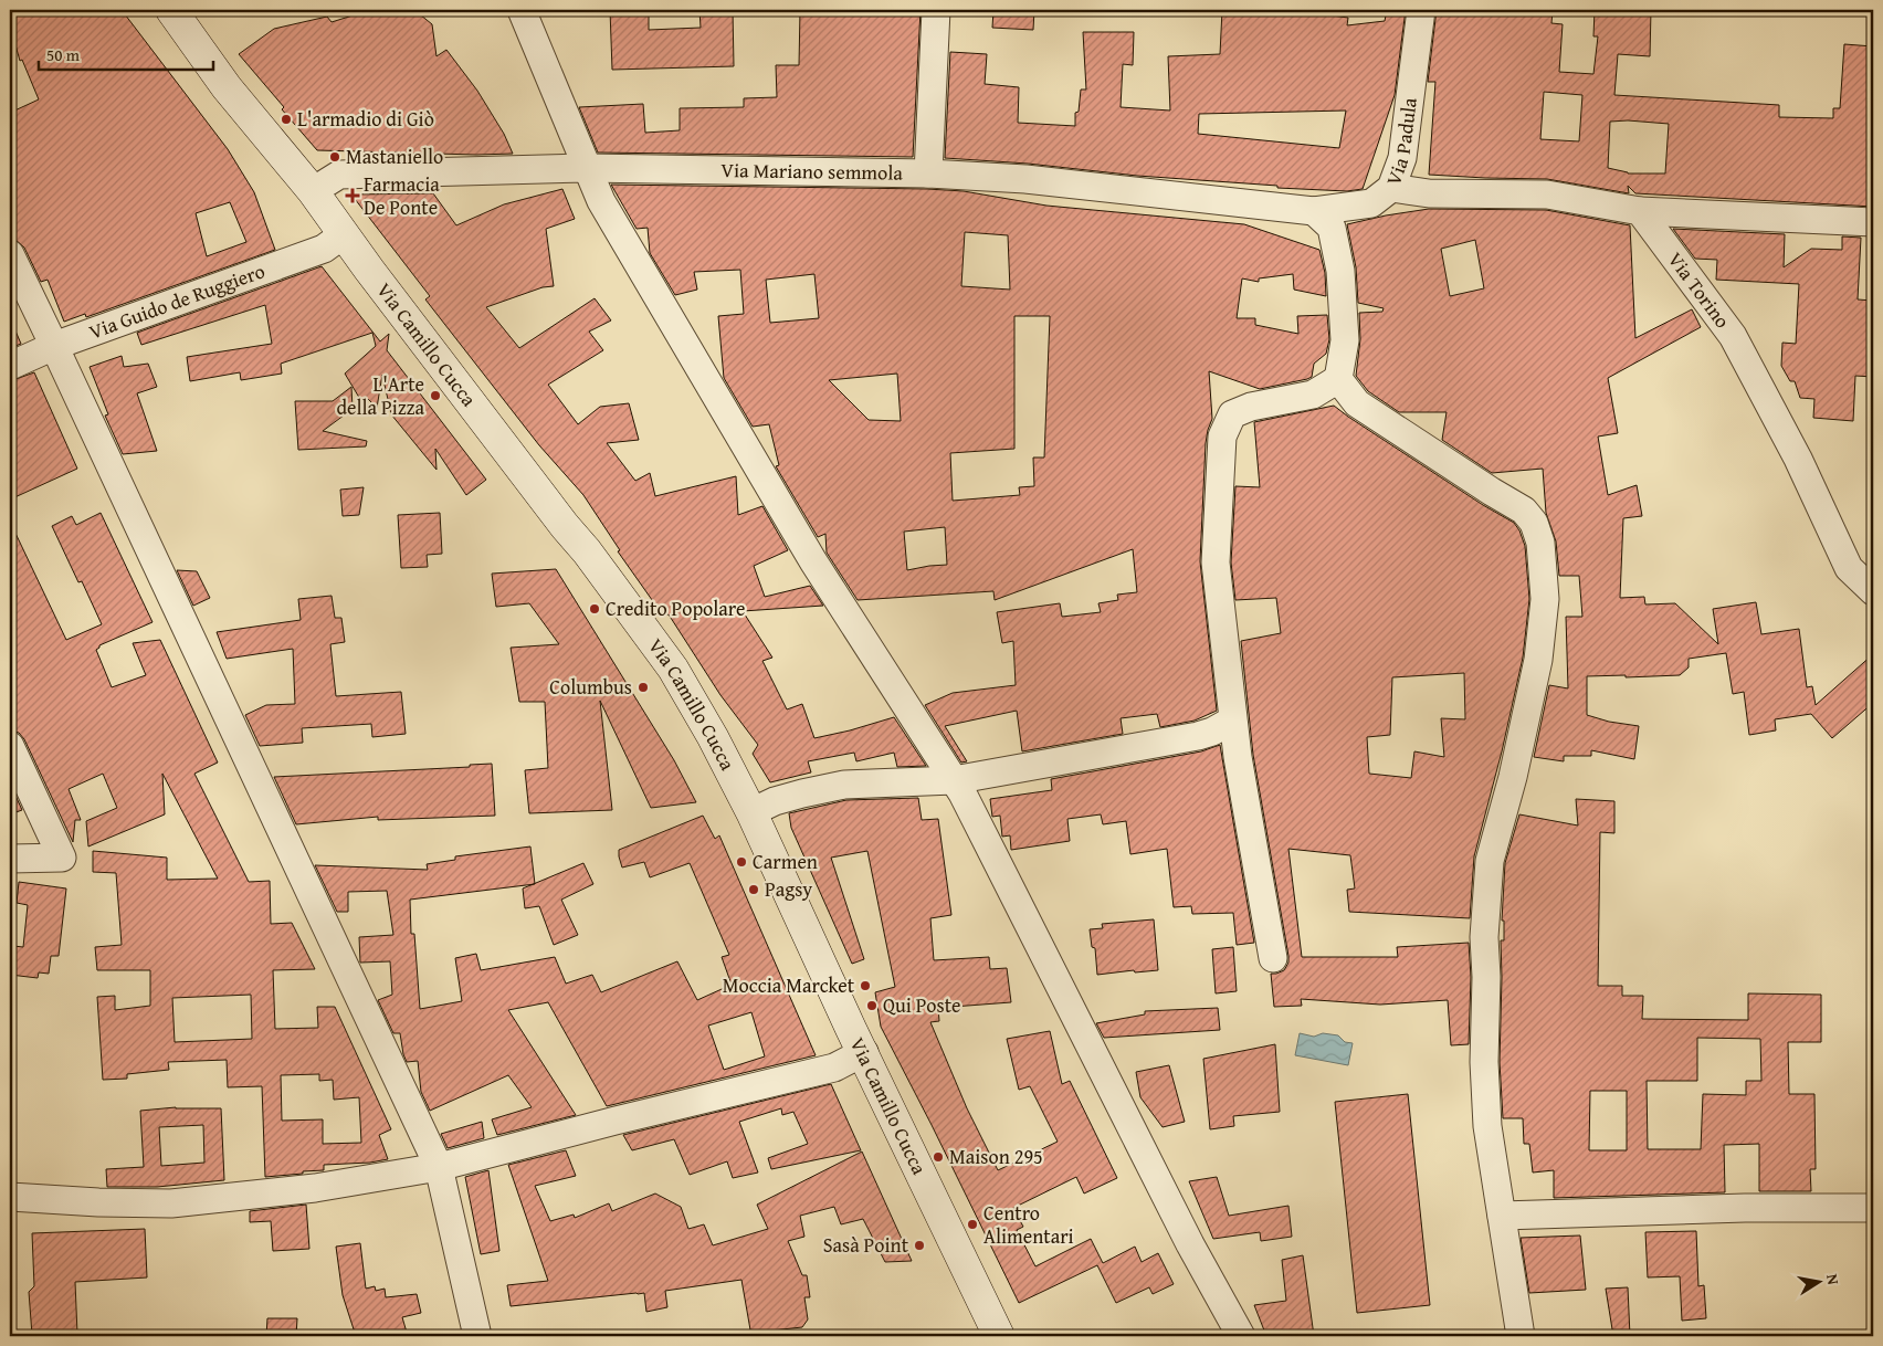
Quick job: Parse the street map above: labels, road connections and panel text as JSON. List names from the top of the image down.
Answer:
{
  "streets": {
    "street": [
      "Via Padula",
      "Via Mariano semmola",
      "Via Torino",
      "Via Guido de Ruggiero",
      "Via Camillo Cucca"
    ]
  },
  "crossings": [
    ["Via Padula", "Via Mariano semmola"],
    ["Via Mariano semmola", "Via Camillo Cucca"],
    ["Via Guido de Ruggiero", "Via Camillo Cucca"]
  ],
  "places": {
    "other": [
      "L'armadio di Giò",
      "Mastaniello",
      "L'Arte della Pizza",
      "Credito Popolare",
      "Columbus",
      "Carmen",
      "Pagsy",
      "Moccia Marcket",
      "Qui Poste",
      "Maison 295",
      "Centro Alimentari",
      "Sasà Point"
    ],
    "health": ["Farmacia De Ponte"]
  },
  "scale_bar": "50 m",
  "north": "right"
}
